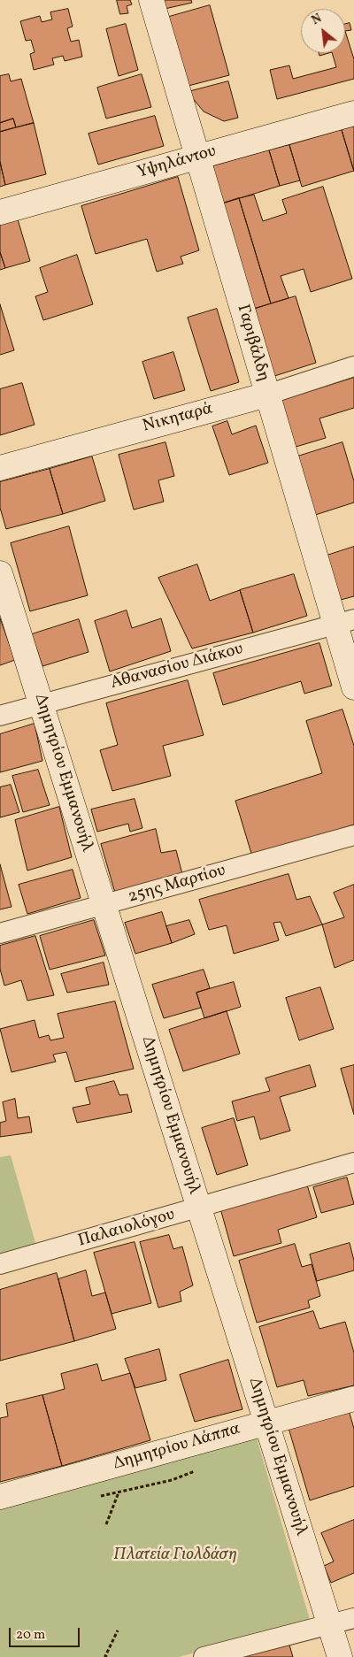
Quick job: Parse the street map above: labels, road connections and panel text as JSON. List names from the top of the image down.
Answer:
{
  "streets": {
    "street": [
      "Υψηλάντου",
      "Γαριβάλδη",
      "Νικηταρά",
      "Αθανασίου Διάκου",
      "Δημητρίου Εμμανουήλ",
      "25ης Μαρτίου",
      "Παλαιολόγου",
      "Δημητρίου Λάππα"
    ]
  },
  "crossings": [
    ["Υψηλάντου", "Γαριβάλδη"],
    ["Γαριβάλδη", "Νικηταρά"],
    ["Γαριβάλδη", "Αθανασίου Διάκου"],
    ["Αθανασίου Διάκου", "Δημητρίου Εμμανουήλ"],
    ["Δημητρίου Εμμανουήλ", "25ης Μαρτίου"],
    ["Δημητρίου Εμμανουήλ", "Παλαιολόγου"],
    ["Δημητρίου Εμμανουήλ", "Δημητρίου Λάππα"]
  ],
  "parks": ["Πλατεία Γιολδάση"],
  "scale_bar": "20 m",
  "north": "top left"
}
